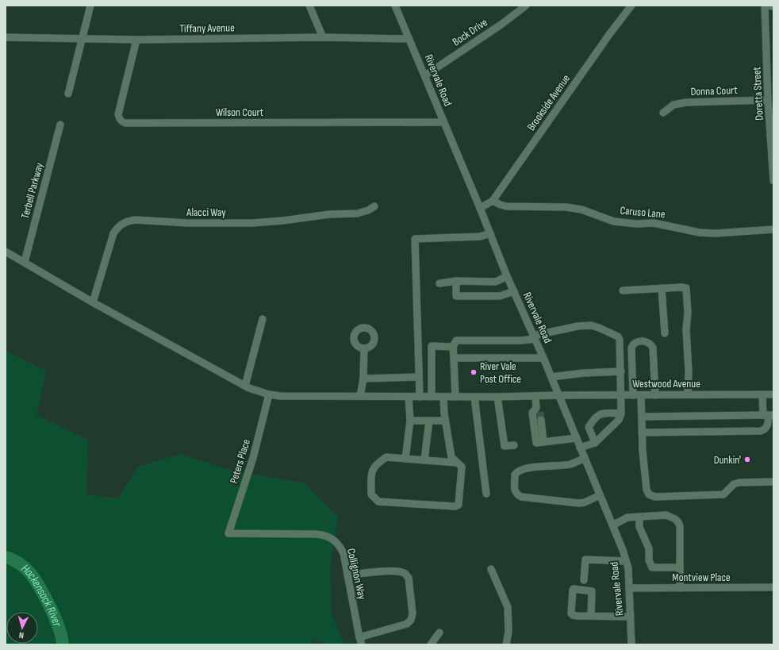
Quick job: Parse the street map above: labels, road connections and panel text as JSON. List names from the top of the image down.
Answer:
{
  "streets": {
    "street": [
      "Tiffany Avenue",
      "Bock Drive",
      "Rivervale Road",
      "Donna Court",
      "Doretta Street",
      "Brookside Avenue",
      "Wilson Court",
      "Terbell Parkway",
      "Alacci Way",
      "Caruso Lane",
      "Westwood Avenue",
      "Peters Place",
      "Collignon Way",
      "Montview Place"
    ]
  },
  "crossings": [
    ["Tiffany Avenue", "Rivervale Road"],
    ["Tiffany Avenue", "Wilson Court"],
    ["Bock Drive", "Rivervale Road"],
    ["Rivervale Road", "Brookside Avenue"],
    ["Rivervale Road", "Wilson Court"],
    ["Rivervale Road", "Westwood Avenue"],
    ["Rivervale Road", "Montview Place"],
    ["Donna Court", "Doretta Street"],
    ["Brookside Avenue", "Caruso Lane"],
    ["Terbell Parkway", "Westwood Avenue"],
    ["Alacci Way", "Westwood Avenue"],
    ["Westwood Avenue", "Peters Place"],
    ["Peters Place", "Collignon Way"]
  ],
  "water": ["Hackensack River"],
  "places": ["River Vale Post Office", "Dunkin'"],
  "north": "bottom"
}
